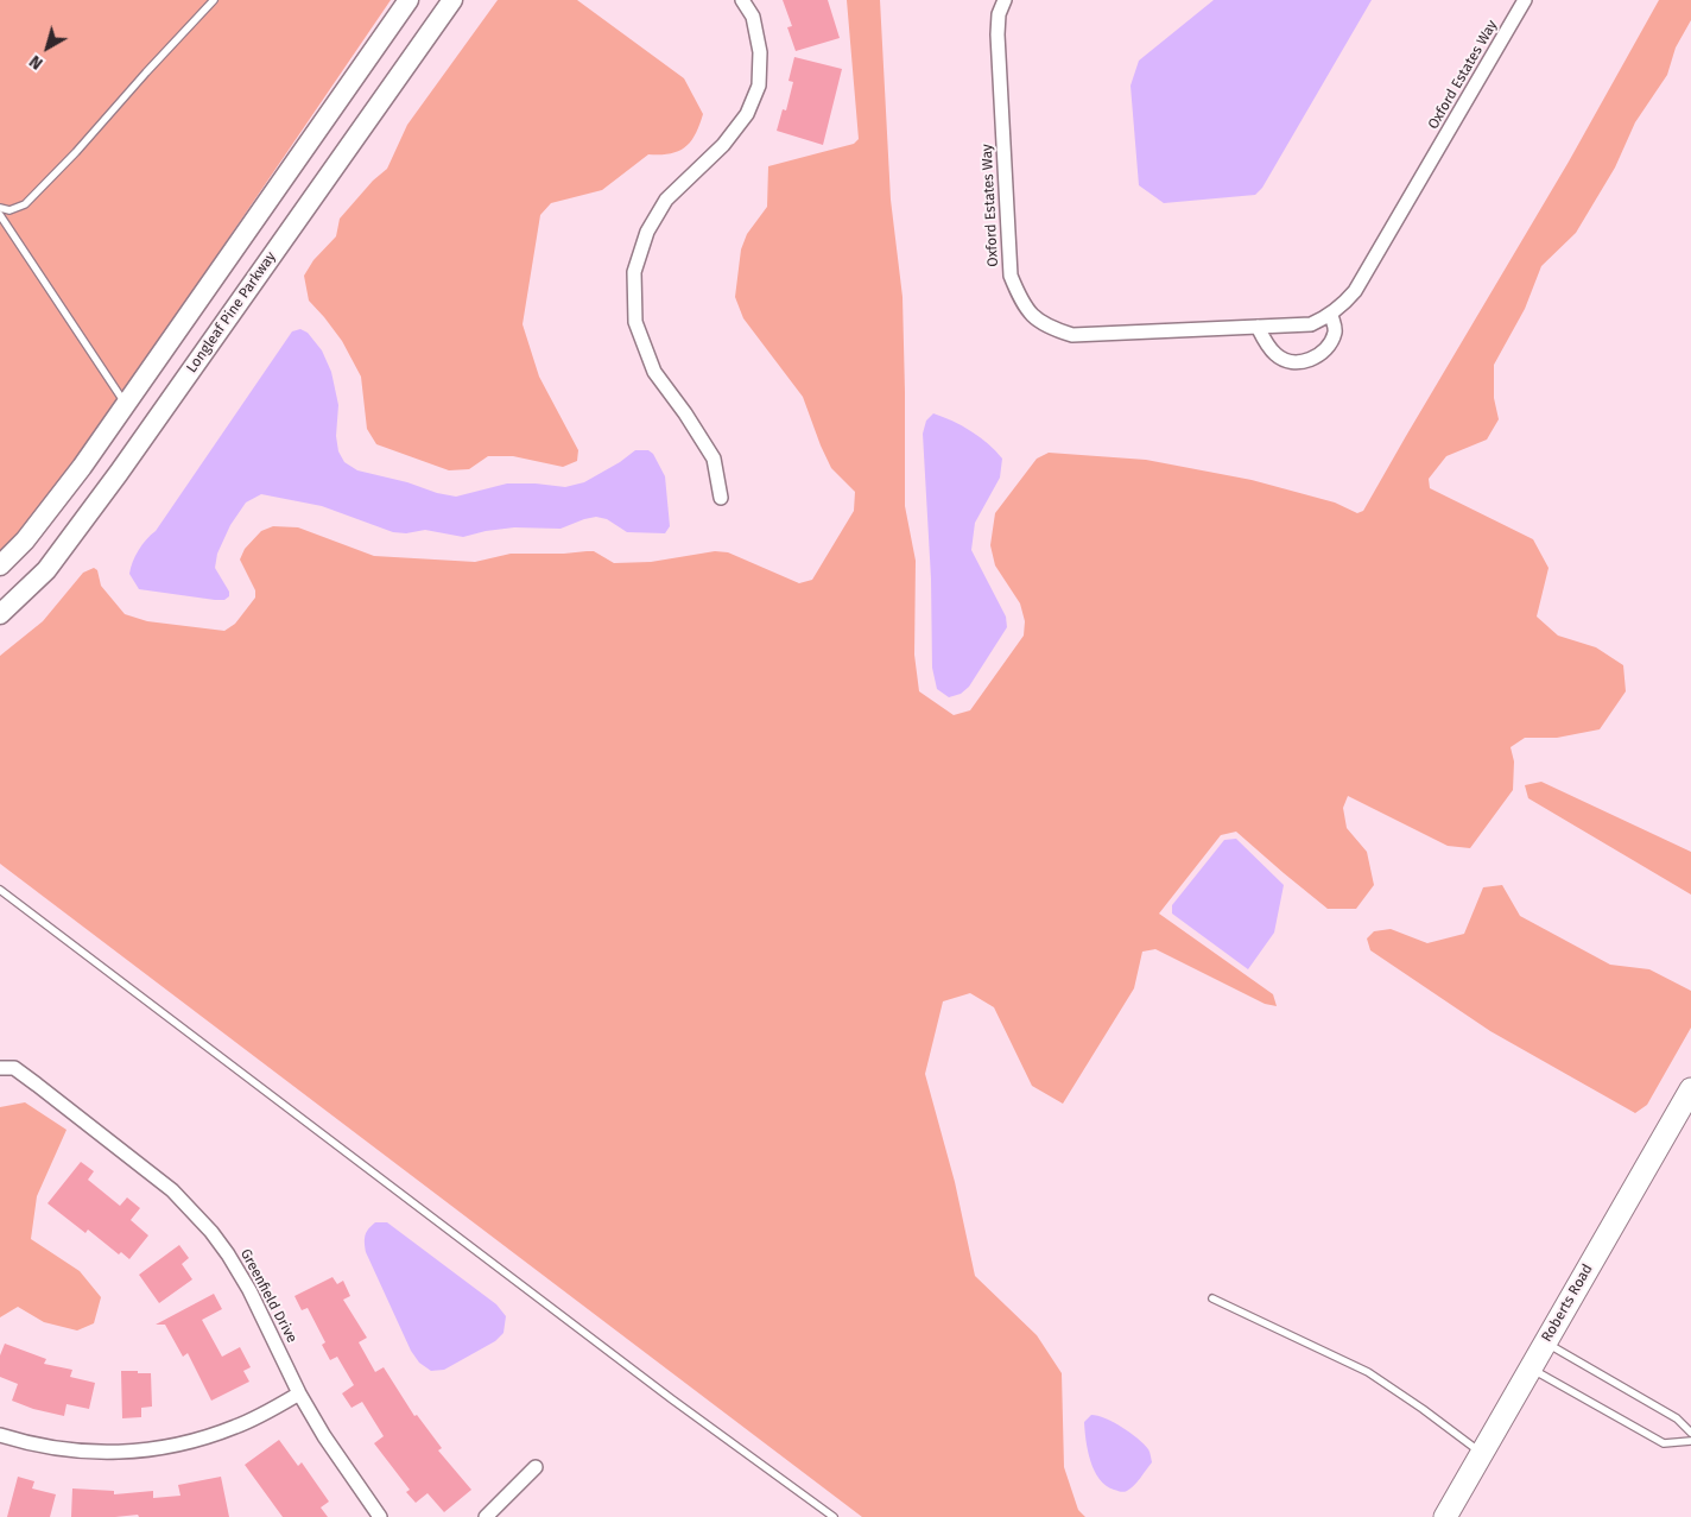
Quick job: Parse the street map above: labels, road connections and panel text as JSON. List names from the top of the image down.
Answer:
{
  "streets": {
    "main road": ["Longleaf Pine Parkway", "Roberts Road"],
    "street": ["Oxford Estates Way", "Greenfield Drive"]
  },
  "north": "bottom left"
}
